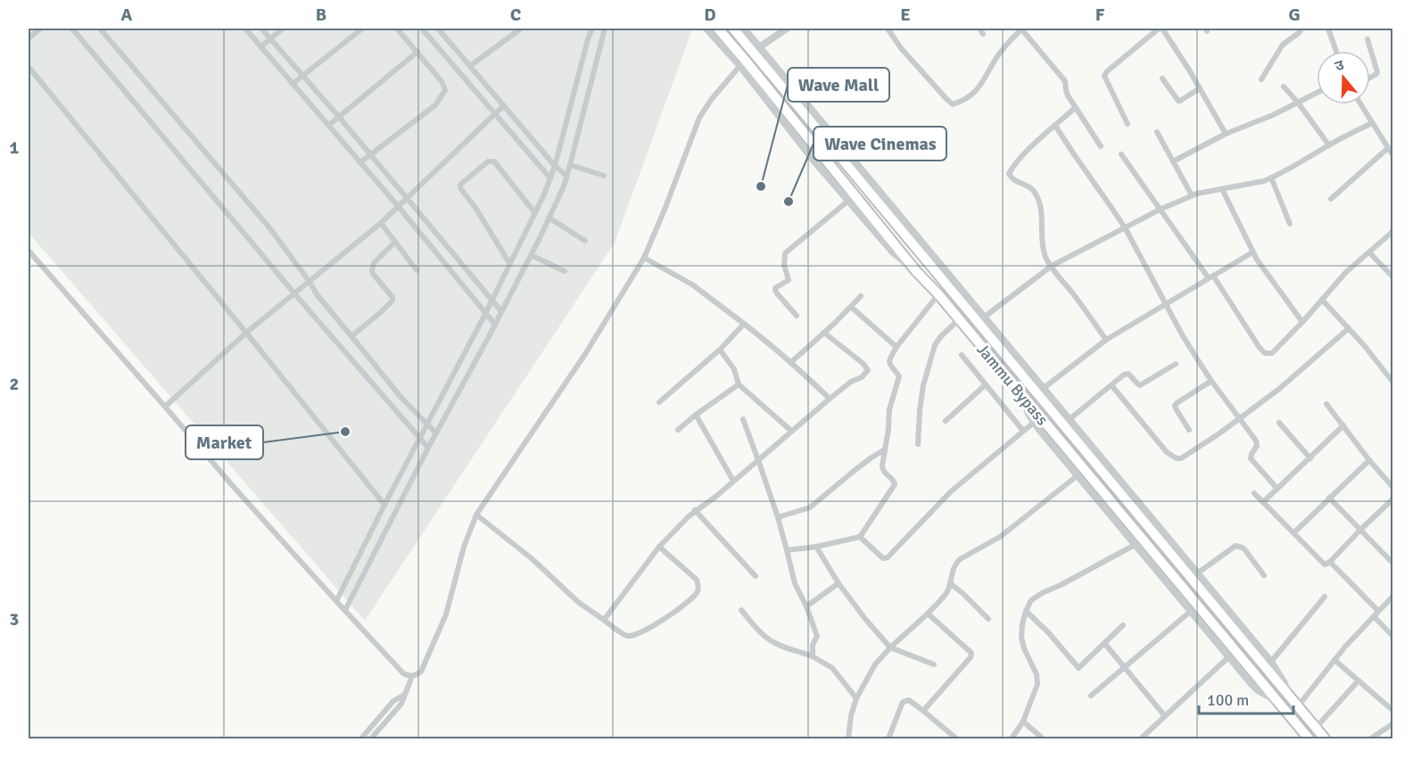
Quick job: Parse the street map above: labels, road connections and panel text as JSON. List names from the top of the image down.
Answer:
{
  "streets": {
    "highway": ["Jammu Bypass"]
  },
  "places": ["Wave Mall", "Wave Cinemas", "Market"],
  "scale_bar": "100 m",
  "north": "top",
  "grid": {
    "columns": [
      "A",
      "B",
      "C",
      "D",
      "E",
      "F",
      "G"
    ],
    "rows": ["1", "2", "3"]
  }
}
